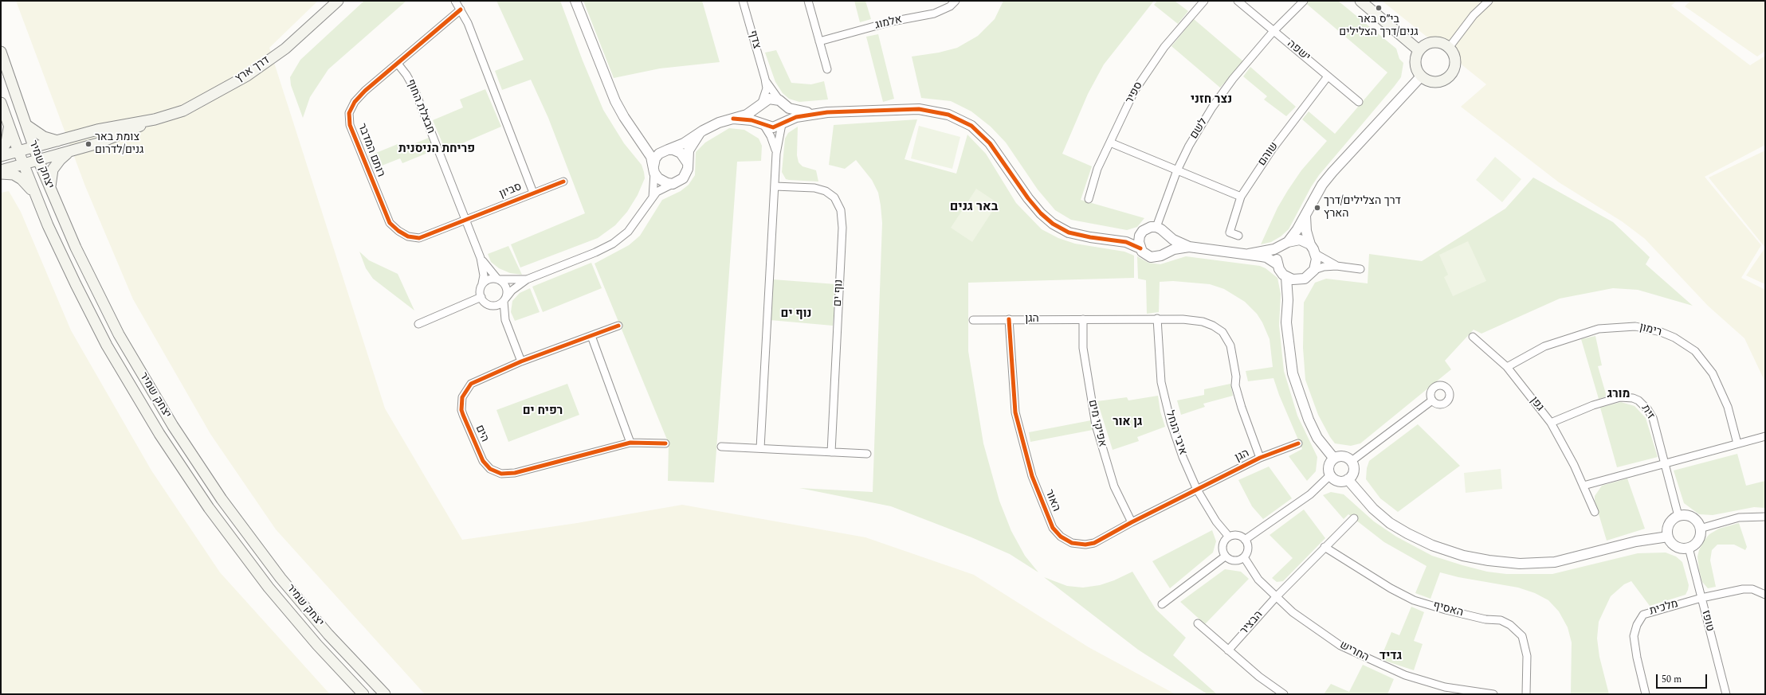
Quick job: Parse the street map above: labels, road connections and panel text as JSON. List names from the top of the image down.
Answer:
{
  "streets": {
    "main road": ["דרך ארץ", "יצחק שמיר"],
    "street": [
      "אלמוג",
      "צדף",
      "ישפה",
      "ספיר",
      "חבצלת החוף",
      "לשם",
      "רותם המדבר",
      "שוהם",
      "סביון",
      "נוף ים",
      "הגן",
      "רימון",
      "גפן",
      "זית",
      "אפיקי מים",
      "איבי הנחל",
      "הים",
      "האור",
      "מלכית",
      "האסיף",
      "טופז",
      "הבציר",
      "החריש"
    ]
  },
  "crossings": [
    ["ישפה", "לשם"],
    ["ישפה", "שוהם"],
    ["דרך ארץ", "יצחק שמיר"],
    ["חבצלת החוף", "רותם המדבר"],
    ["חבצלת החוף", "סביון"],
    ["רותם המדבר", "סביון"],
    ["הגן", "אפיקי מים"],
    ["הגן", "איבי הנחל"],
    ["הגן", "האור"],
    ["רימון", "גפן"],
    ["גפן", "זית"],
    ["זית", "טופז"],
    ["אפיקי מים", "האור"],
    ["איבי הנחל", "האור"],
    ["איבי הנחל", "החריש"],
    ["מלכית", "טופז"],
    ["הבציר", "החריש"]
  ],
  "districts": [
    "נצר חזני",
    "פריחת הניסנית",
    "באר גנים",
    "נוף ים",
    "מורג",
    "רפיח ים",
    "גן אור",
    "גדיד"
  ],
  "places": ["בי״ס באר גנים/דרך הצלילים", "צומת באר גנים/לדרום", "דרך הצלילים/דרך הארץ"],
  "scale_bar": "50 m"
}
